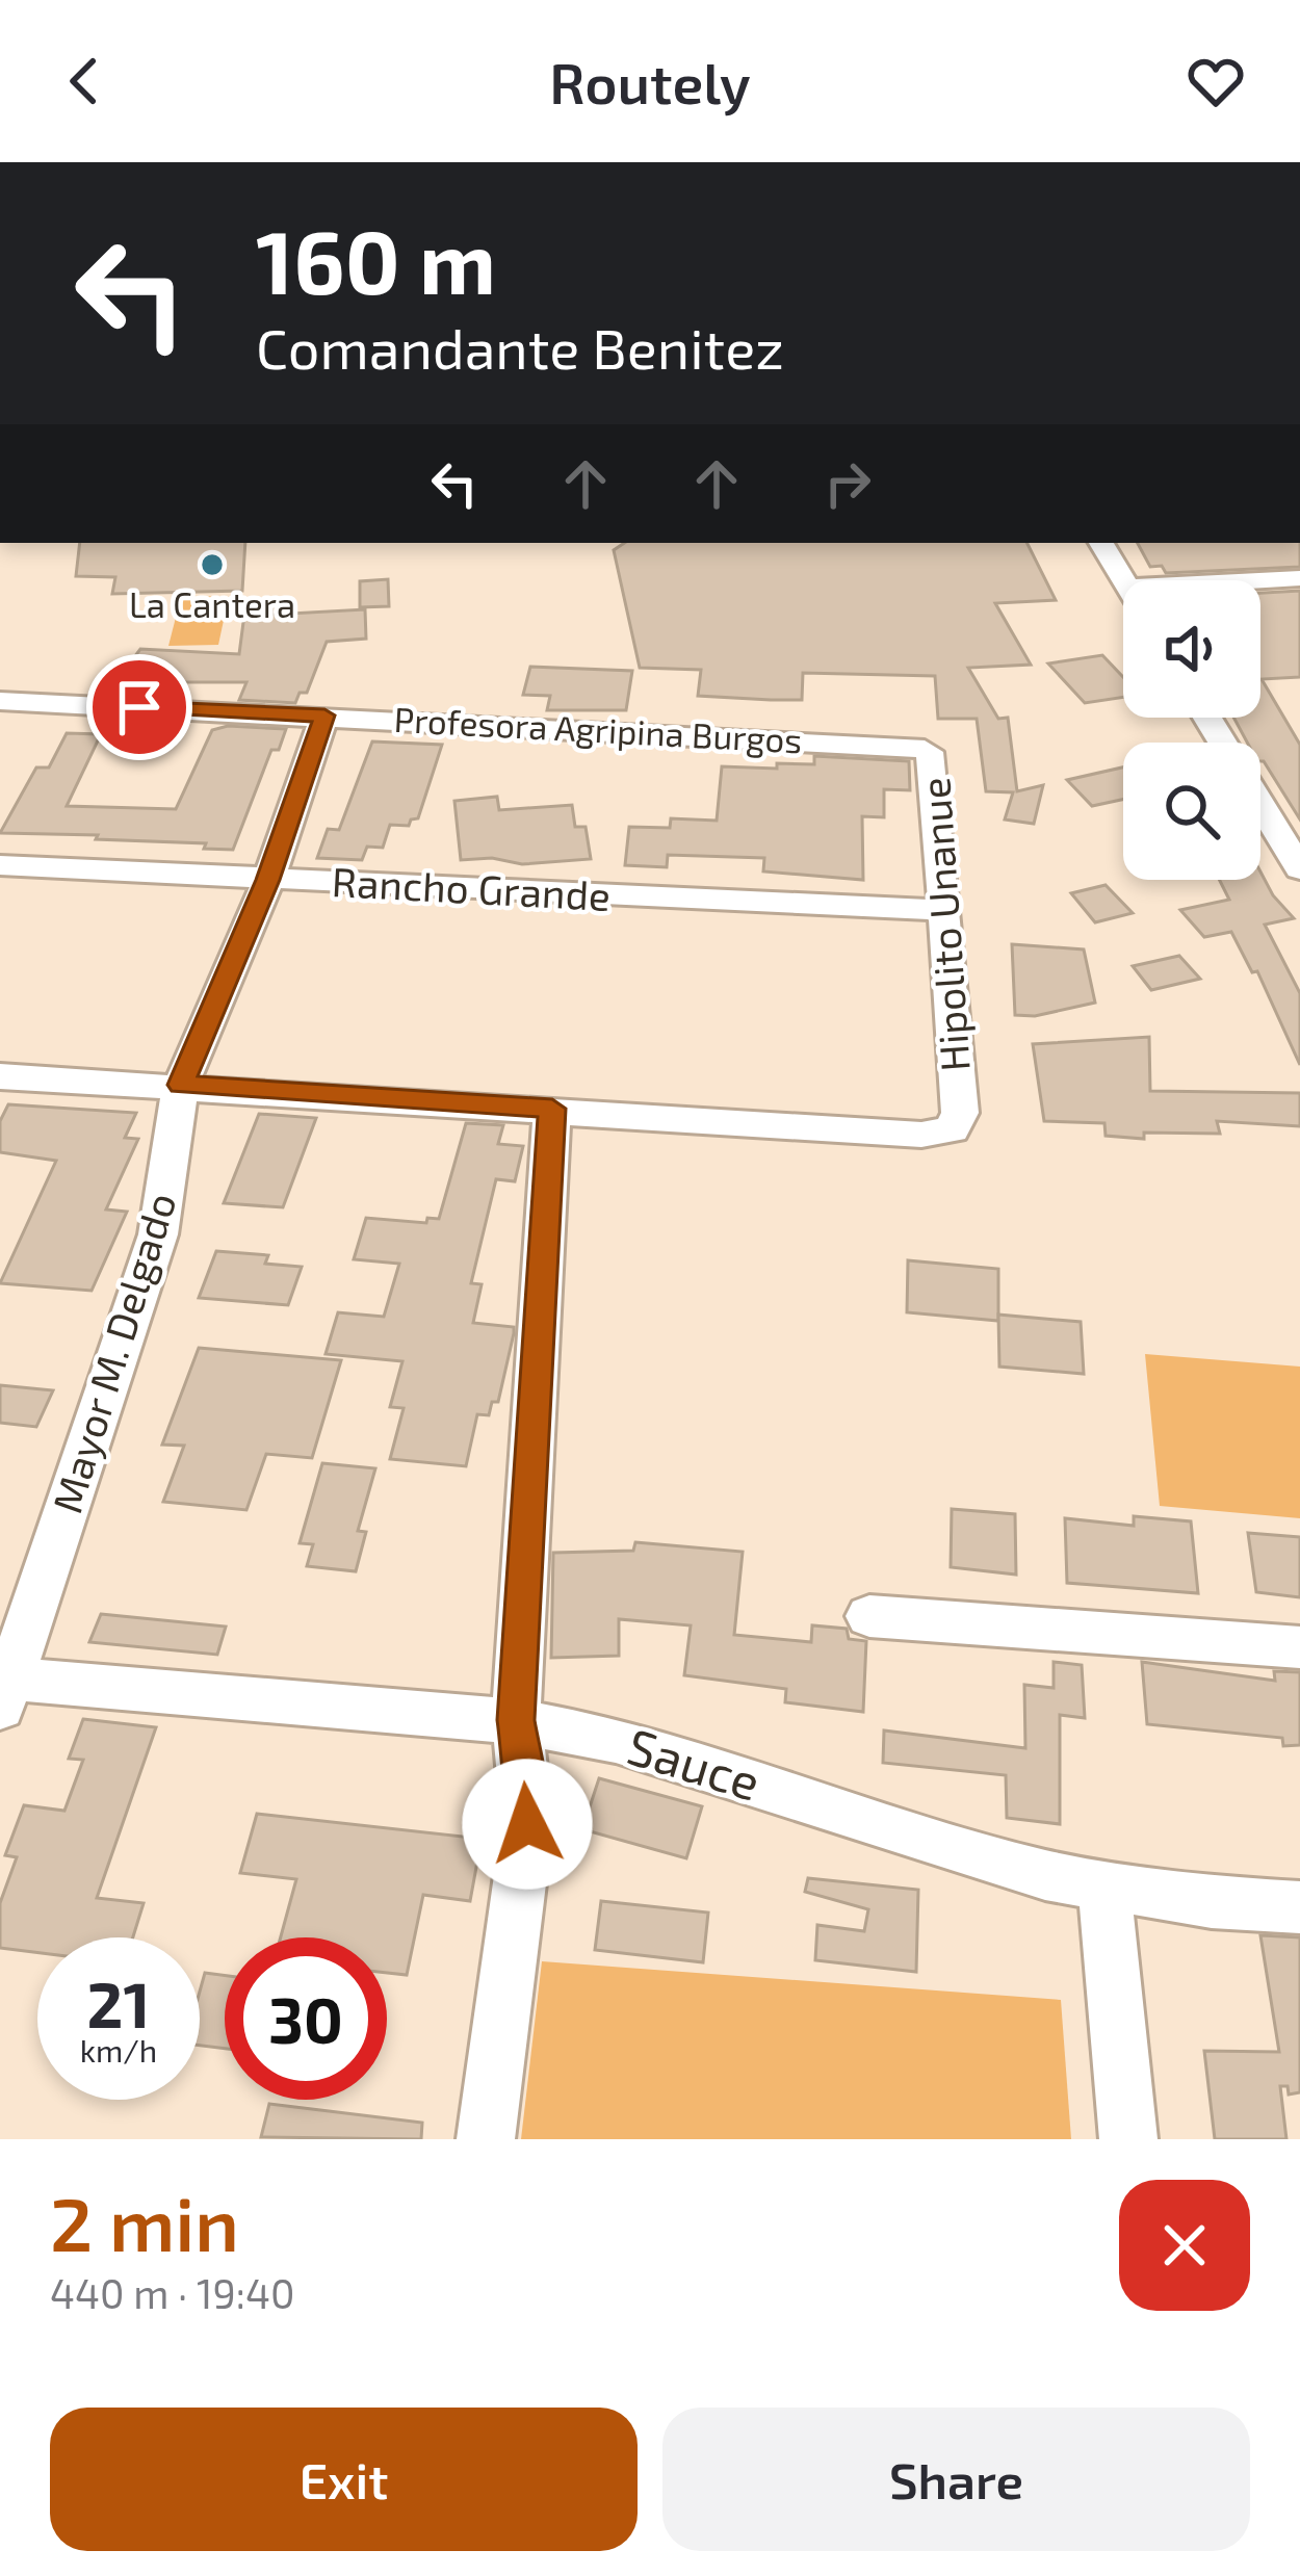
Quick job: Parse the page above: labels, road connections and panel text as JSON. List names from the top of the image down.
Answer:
{
  "streets": {
    "street": [
      "Profesora Agripina Burgos",
      "Rancho Grande",
      "Hipolito Unanue",
      "Mayor M. Delgado",
      "Sauce"
    ]
  },
  "crossings": [
    ["Profesora Agripina Burgos", "Hipolito Unanue"],
    ["Profesora Agripina Burgos", "Mayor M. Delgado"],
    ["Rancho Grande", "Hipolito Unanue"],
    ["Rancho Grande", "Mayor M. Delgado"],
    ["Mayor M. Delgado", "Sauce"]
  ],
  "places": ["La Cantera"],
  "page": {
    "header": "Routely",
    "turn": ["160 m", "Comandante Benitez"],
    "speed": "21 km/h",
    "limit": "30",
    "heading": ["2 min", "440 m · 19:40"],
    "buttons": ["Exit", "Share"]
  }
}
